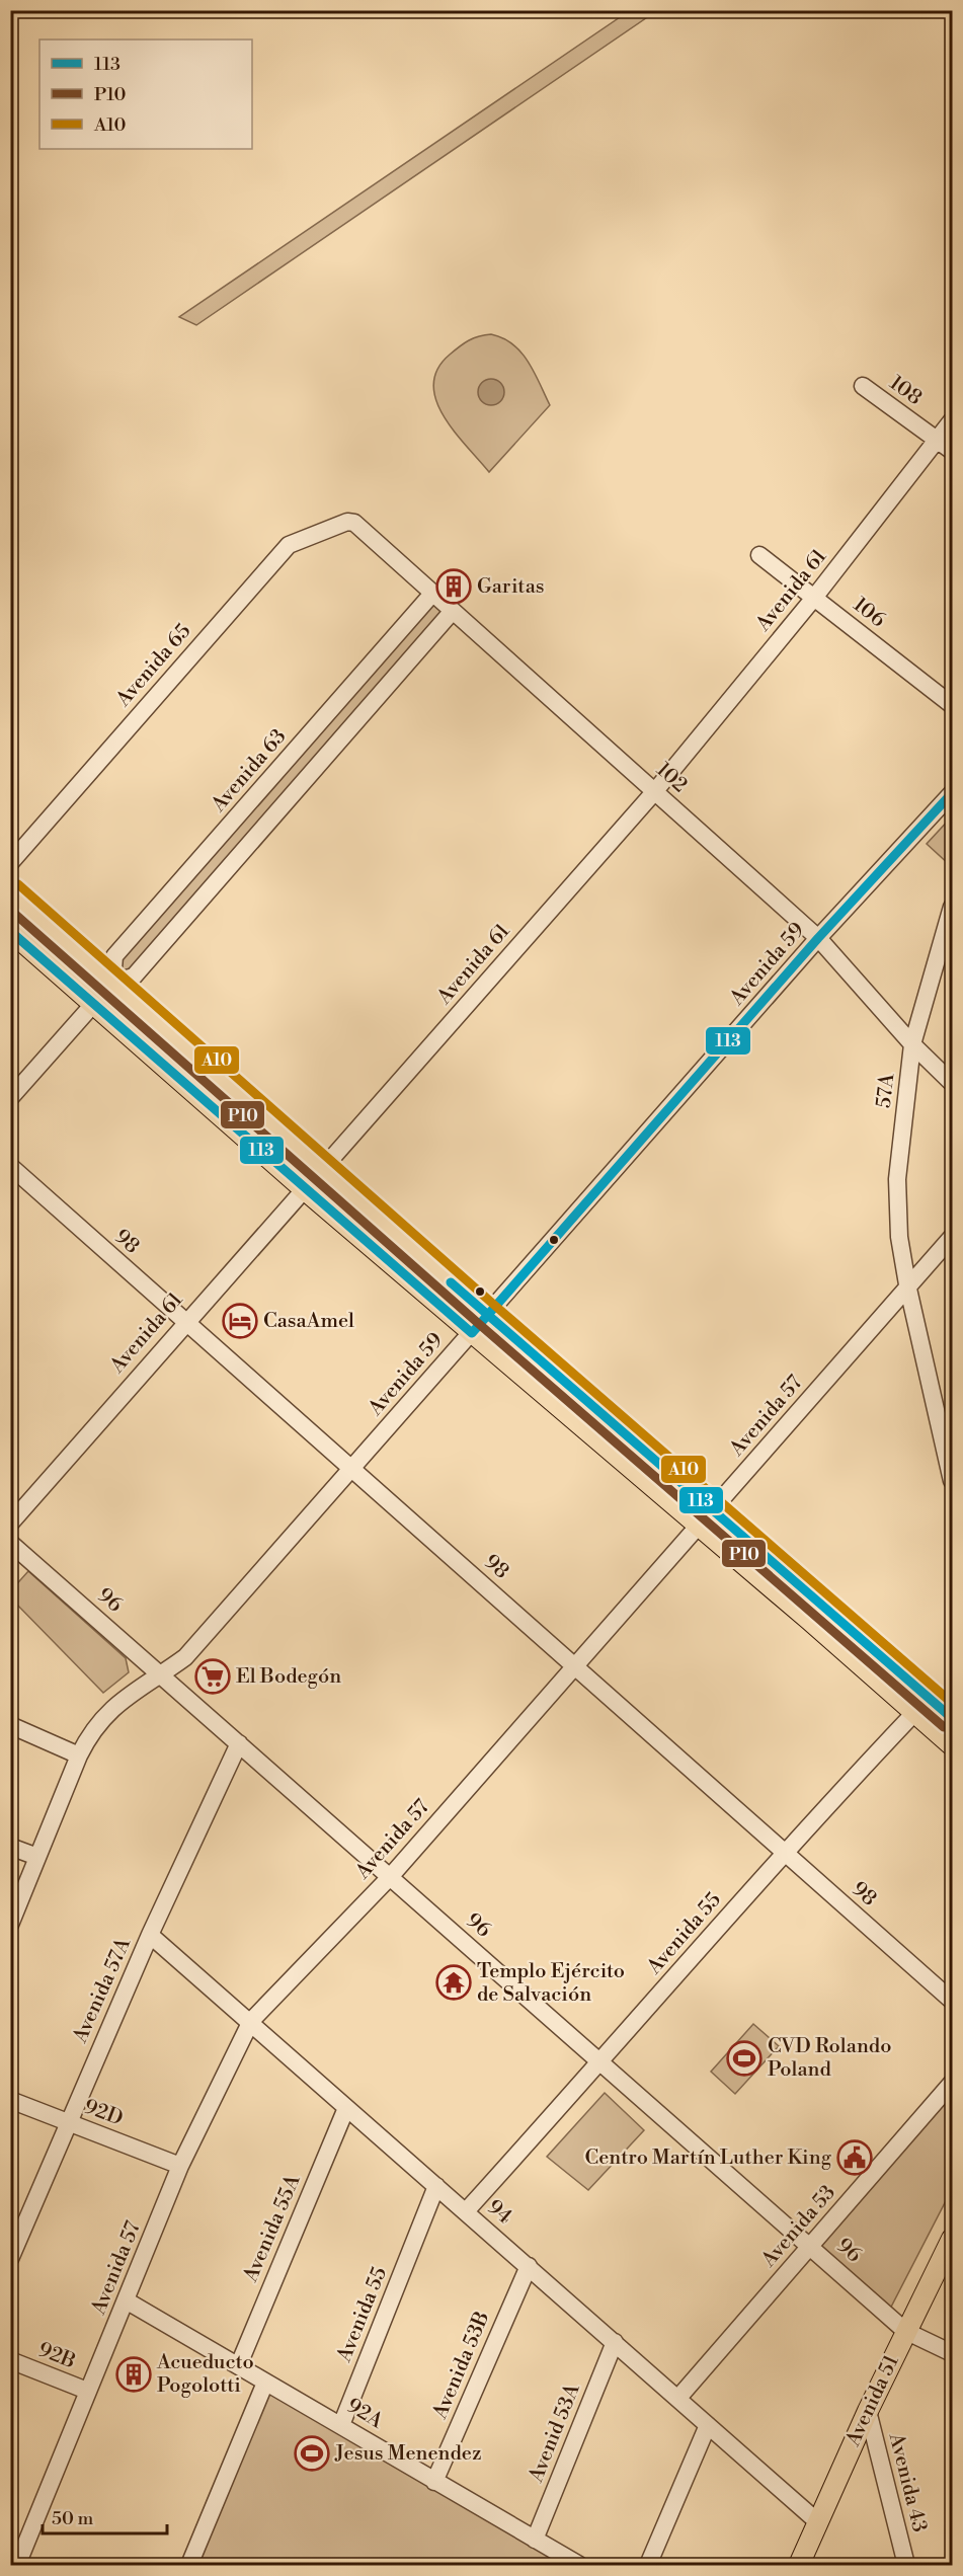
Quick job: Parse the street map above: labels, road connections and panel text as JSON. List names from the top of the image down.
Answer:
{
  "streets": {
    "main road": ["Avenida 51"],
    "street": [
      "108",
      "Avenida 61",
      "106",
      "Avenida 65",
      "Avenida 63",
      "102",
      "Avenida 59",
      "57A",
      "98",
      "Avenida 57",
      "96",
      "Avenida 55",
      "Avenida 57A",
      "92D",
      "94",
      "Avenida 53",
      "Avenida 55A",
      "92B",
      "Avenida 53B",
      "92A",
      "Avenid 53A",
      "Avenida 43"
    ]
  },
  "crossings": [
    ["108", "Avenida 61"],
    ["Avenida 61", "106"],
    ["Avenida 61", "102"],
    ["Avenida 61", "98"],
    ["Avenida 65", "102"],
    ["Avenida 63", "102"],
    ["102", "Avenida 59"],
    ["102", "57A"],
    ["Avenida 59", "98"],
    ["Avenida 59", "96"],
    ["57A", "Avenida 57"],
    ["98", "Avenida 57"],
    ["98", "Avenida 55"],
    ["Avenida 57", "96"],
    ["Avenida 57", "92D"],
    ["Avenida 57", "94"],
    ["Avenida 57", "92B"],
    ["Avenida 57", "92A"],
    ["96", "Avenida 55"],
    ["96", "Avenida 57A"],
    ["96", "Avenida 53"],
    ["96", "Avenida 51"],
    ["Avenida 55", "94"],
    ["Avenida 55", "92A"],
    ["Avenida 57A", "92D"],
    ["Avenida 57A", "94"],
    ["94", "Avenida 53"],
    ["94", "Avenida 55A"],
    ["94", "Avenida 53B"],
    ["94", "Avenida 51"],
    ["94", "Avenid 53A"],
    ["Avenida 55A", "92A"],
    ["Avenida 53B", "92A"],
    ["Avenida 51", "Avenida 43"],
    ["92A", "Avenid 53A"]
  ],
  "places": {
    "building": ["Garitas", "Acueducto Pogolotti"],
    "hotel": ["CasaAmel"],
    "supermarket": ["El Bodegón"],
    "temple": ["Templo Ejército de Salvación"],
    "sports": ["CVD Rolando Poland", "Jesus Menendez"],
    "public building": ["Centro Martín Luther King"]
  },
  "lines": ["transit line 113", "transit line A10", "transit line P10"],
  "legend": ["113", "P10", "A10"],
  "scale_bar": "50 m"
}
